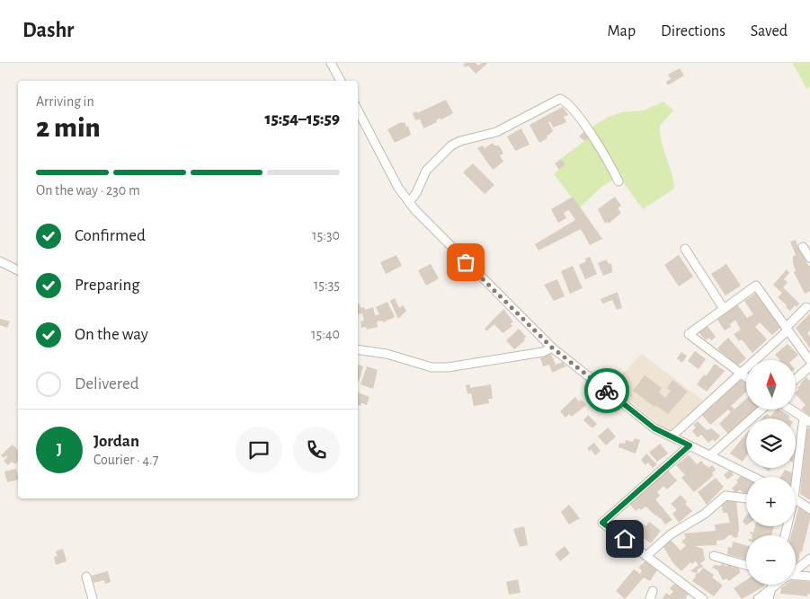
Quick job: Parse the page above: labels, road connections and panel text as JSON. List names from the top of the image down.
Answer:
{
  "north": "top",
  "page": {
    "header": "Dashr",
    "nav": ["Map", "Directions", "Saved"],
    "heading": ["2 min", "Arriving in", "15:54–15:59"],
    "panel": ["Jordan", "Courier · 4.7"],
    "bar": "On the way · 230 m",
    "list": [
      ["Confirmed", "15:30"],
      ["Preparing", "15:35"],
      ["On the way", "15:40"],
      "Delivered"
    ],
    "map_buttons": ["+", "−"],
    "round": "J"
  }
}
